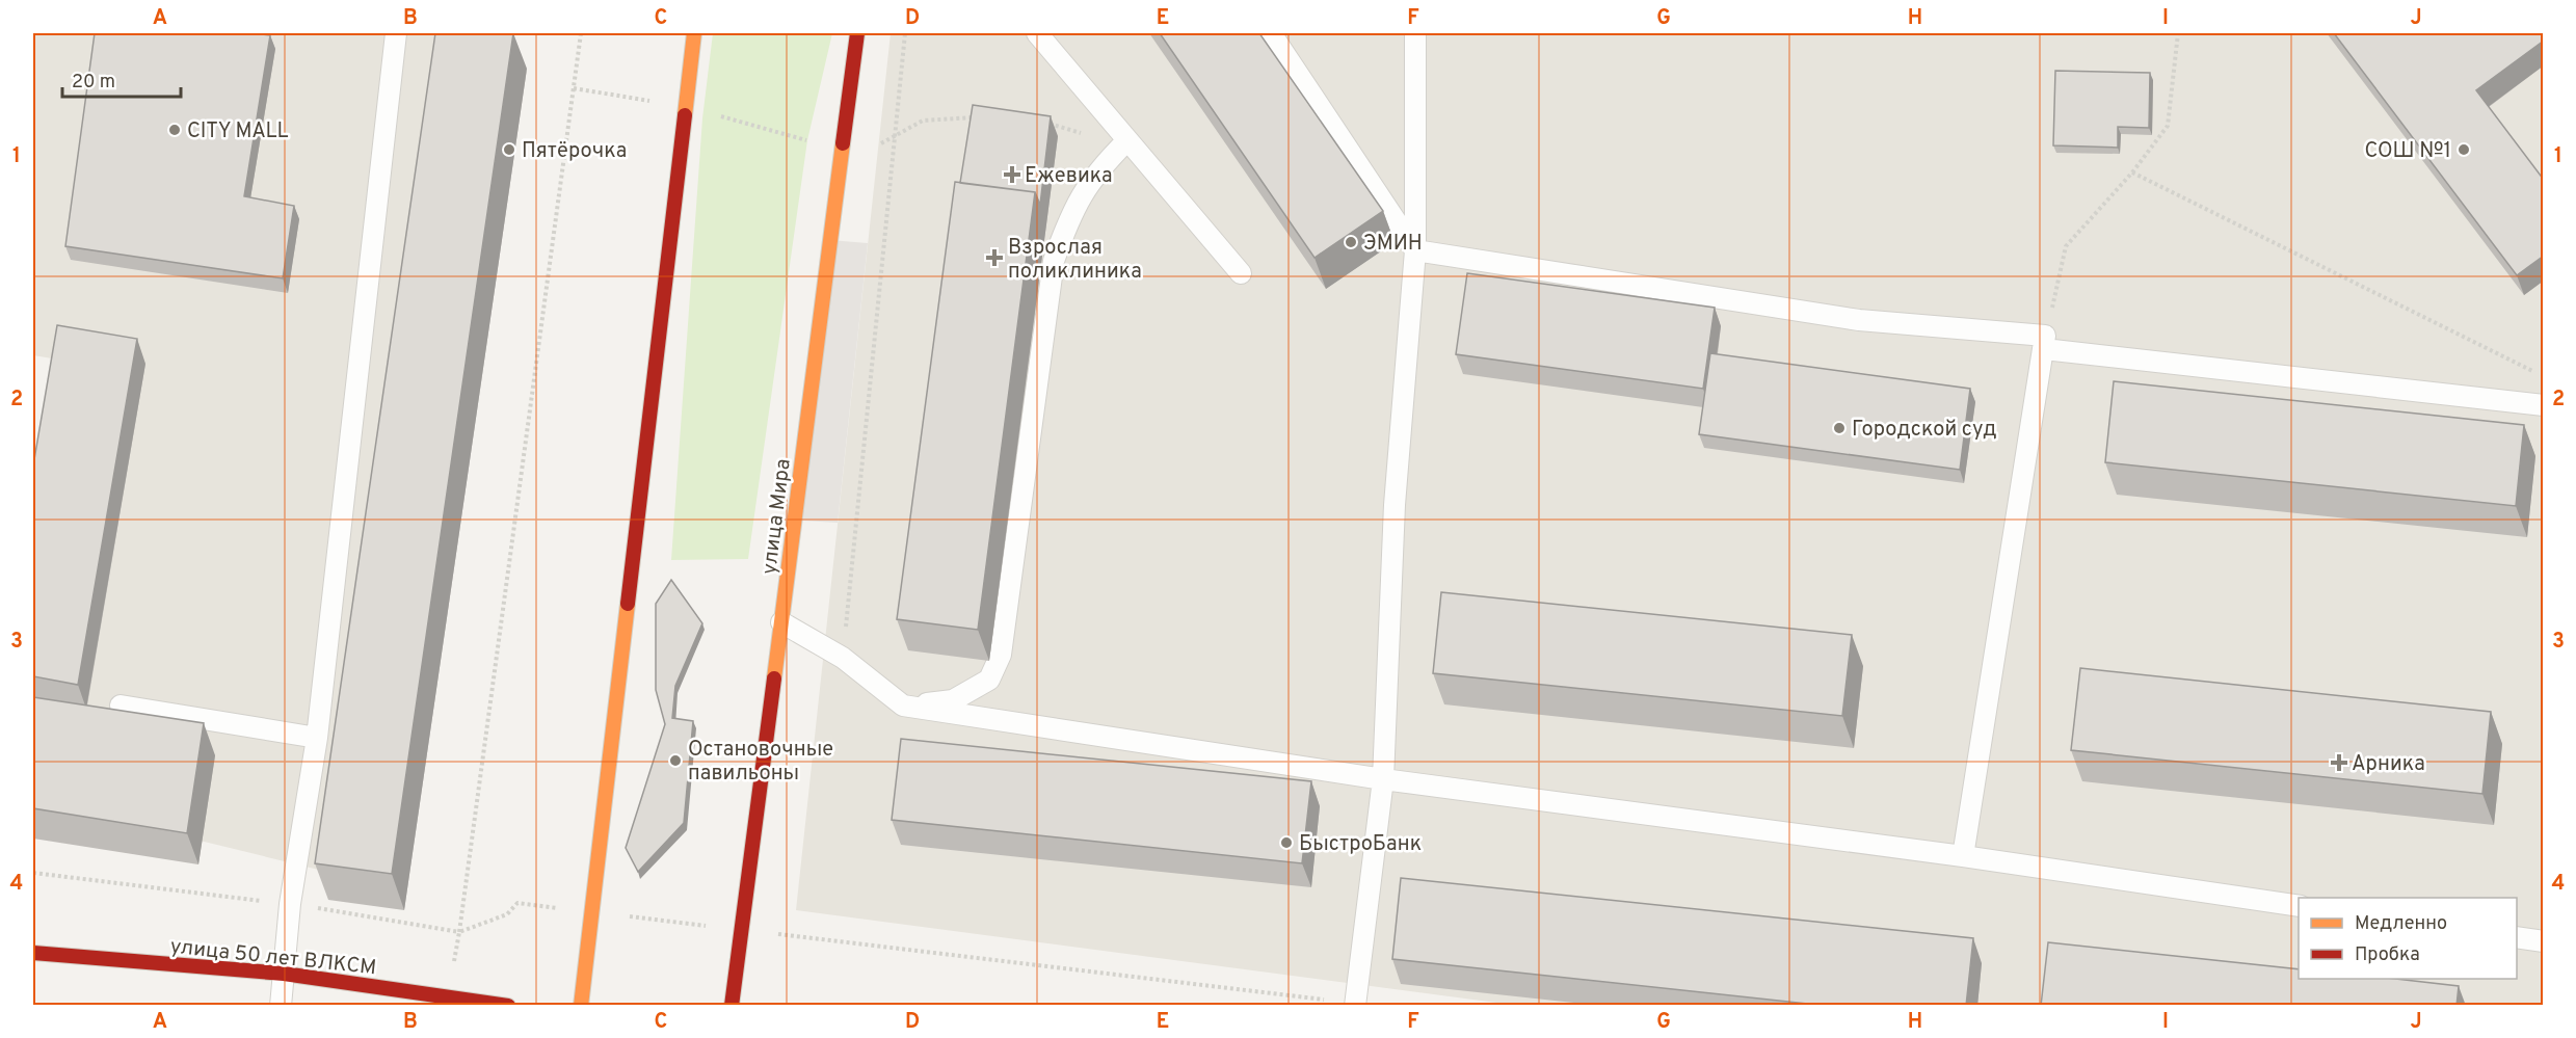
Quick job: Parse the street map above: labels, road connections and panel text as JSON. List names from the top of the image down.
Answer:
{
  "streets": {
    "street": ["улица Мира", "улица 50 лет ВЛКСМ"]
  },
  "places": {
    "other": [
      "CITY MALL",
      "Пятёрочка",
      "СОШ №1",
      "ЭМИН",
      "Городской суд",
      "Остановочные павильоны",
      "БыстроБанк"
    ],
    "health": ["Ежевика", "Взрослая поликлиника", "Арника"]
  },
  "legend": ["Медленно", "Пробка"],
  "scale_bar": "20 m",
  "grid": {
    "columns": [
      "A",
      "B",
      "C",
      "D",
      "E",
      "F",
      "G",
      "H",
      "I",
      "J"
    ],
    "rows": [
      "1",
      "2",
      "3",
      "4"
    ]
  }
}
